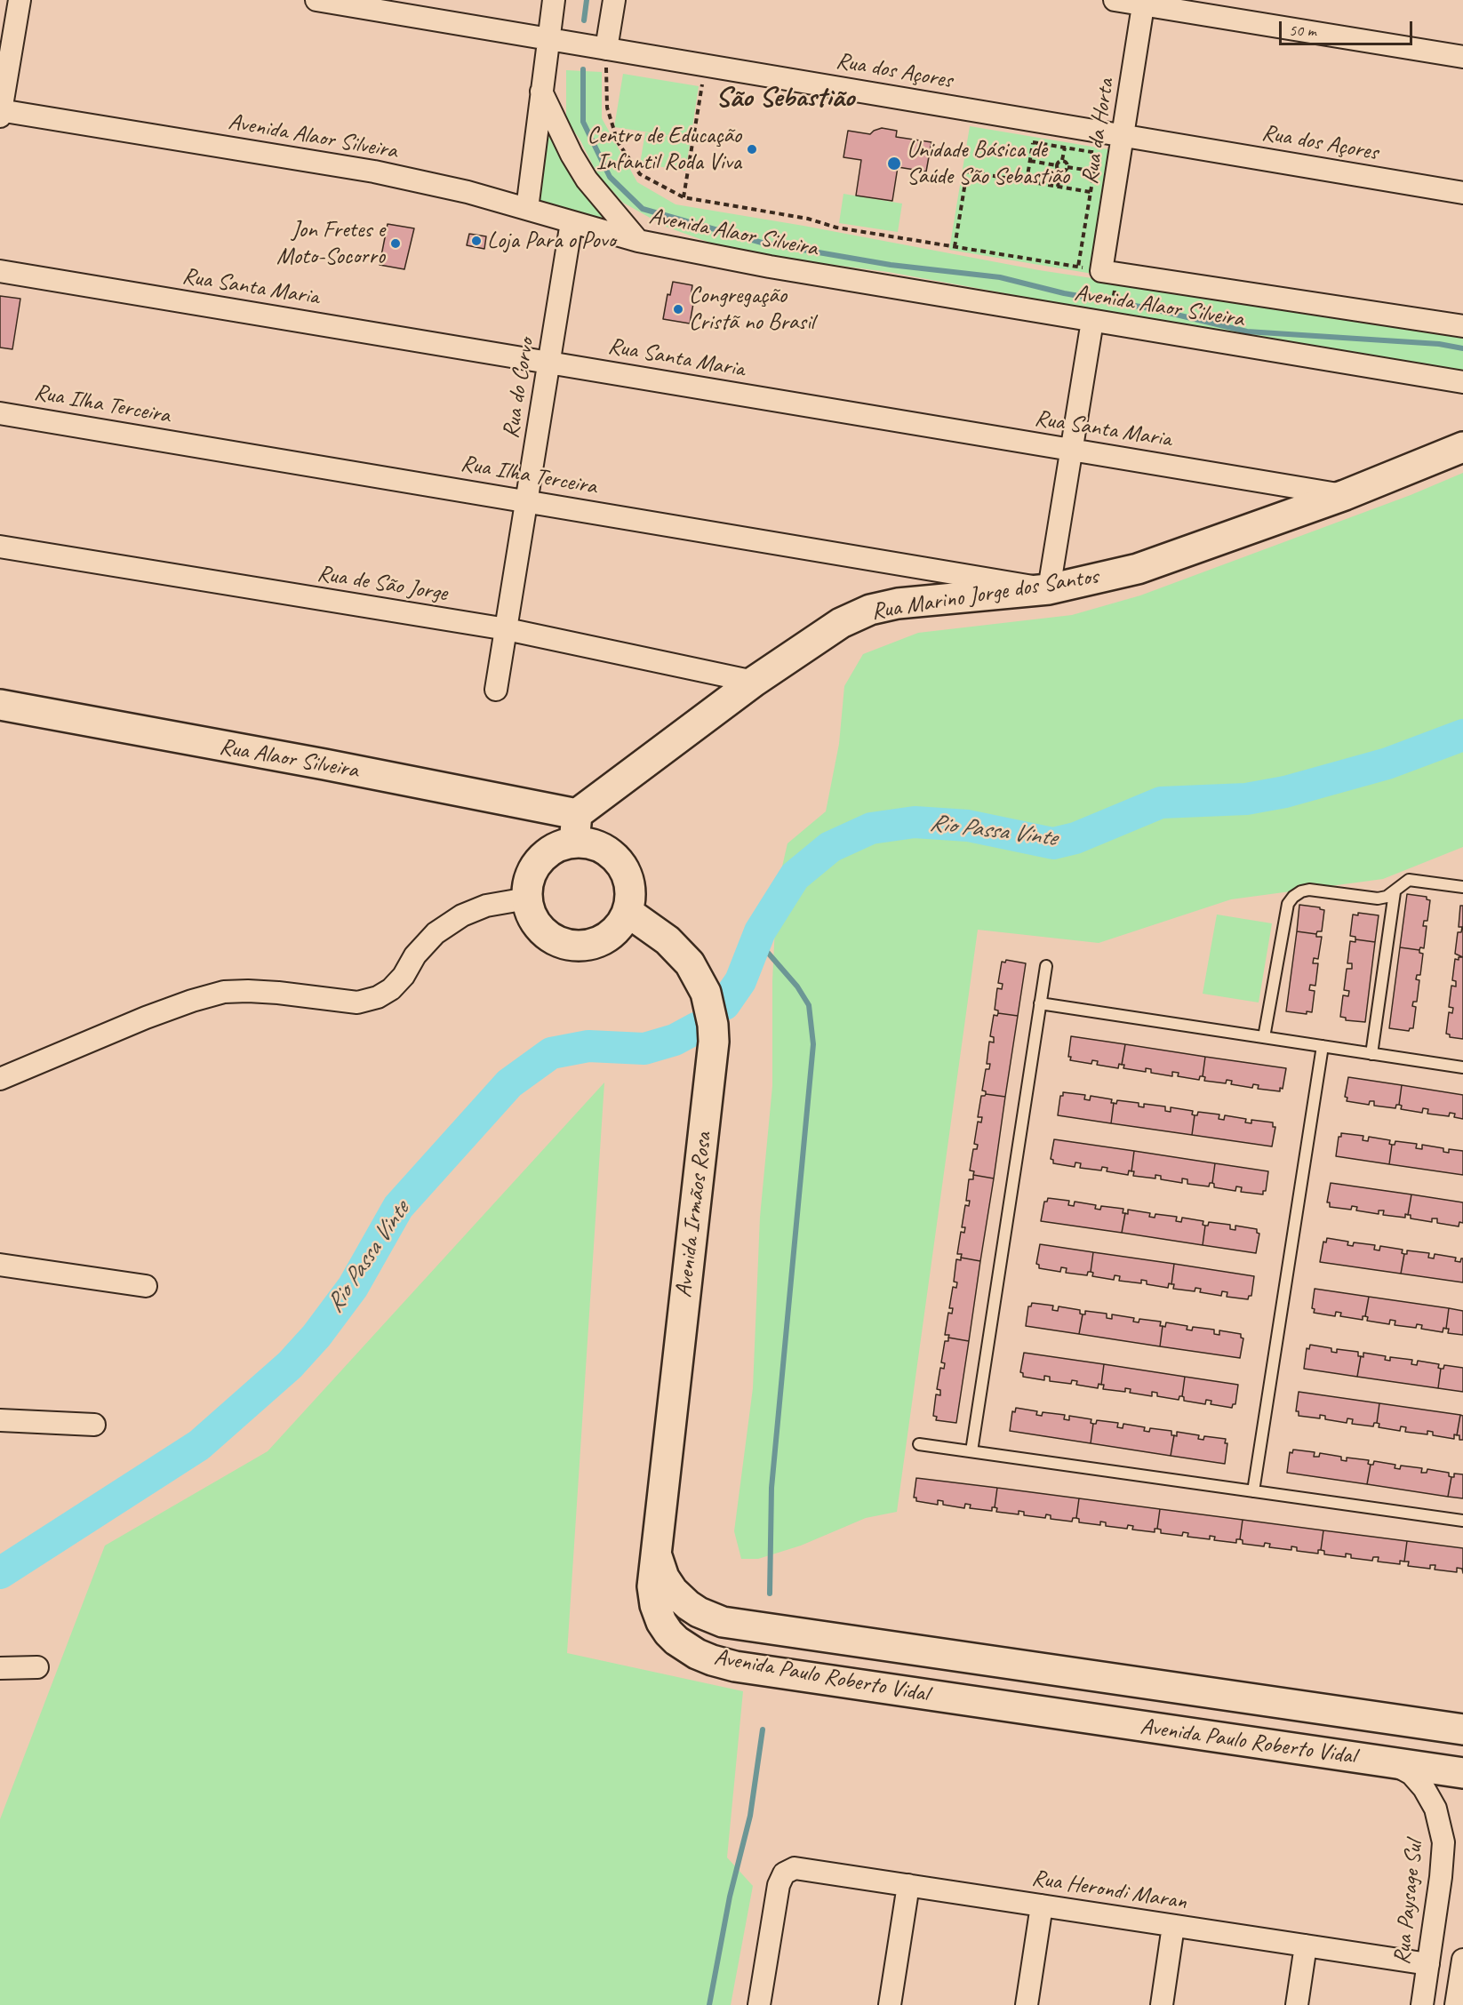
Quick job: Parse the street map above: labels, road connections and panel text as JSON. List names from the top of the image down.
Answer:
{
  "streets": {
    "street": [
      "Rua dos Açores",
      "Rua da Horta",
      "Avenida Alaor Silveira",
      "Rua Santa Maria",
      "Rua do Corvo",
      "Rua Ilha Terceira",
      "Rua de São Jorge",
      "Rua Marino Jorge dos Santos",
      "Rua Alaor Silveira",
      "Avenida Irmãos Rosa",
      "Avenida Paulo Roberto Vidal",
      "Rua Herondi Maran",
      "Rua Paysage Sul"
    ]
  },
  "crossings": [
    ["Rua dos Açores", "Rua da Horta"],
    ["Rua da Horta", "Avenida Alaor Silveira"],
    ["Avenida Alaor Silveira", "Rua do Corvo"],
    ["Rua Santa Maria", "Rua do Corvo"],
    ["Rua Santa Maria", "Rua Marino Jorge dos Santos"],
    ["Rua do Corvo", "Rua Ilha Terceira"],
    ["Rua do Corvo", "Rua de São Jorge"],
    ["Rua Ilha Terceira", "Rua Marino Jorge dos Santos"],
    ["Rua de São Jorge", "Rua Marino Jorge dos Santos"],
    ["Rua Marino Jorge dos Santos", "Rua Alaor Silveira"],
    ["Rua Marino Jorge dos Santos", "Avenida Irmãos Rosa"],
    ["Rua Alaor Silveira", "Avenida Irmãos Rosa"],
    ["Avenida Irmãos Rosa", "Avenida Paulo Roberto Vidal"],
    ["Avenida Paulo Roberto Vidal", "Rua Paysage Sul"],
    ["Rua Herondi Maran", "Rua Paysage Sul"]
  ],
  "districts": ["São Sebastião"],
  "water": ["Rio Passa Vinte"],
  "places": [
    "Centro de Educação Infantil Roda Viva",
    "Unidade Básica de Saúde São Sebastião",
    "Loja Para o Povo",
    "Jon Fretes e Moto-Socorro",
    "Congregação Cristã no Brasil"
  ],
  "scale_bar": "50 m"
}
